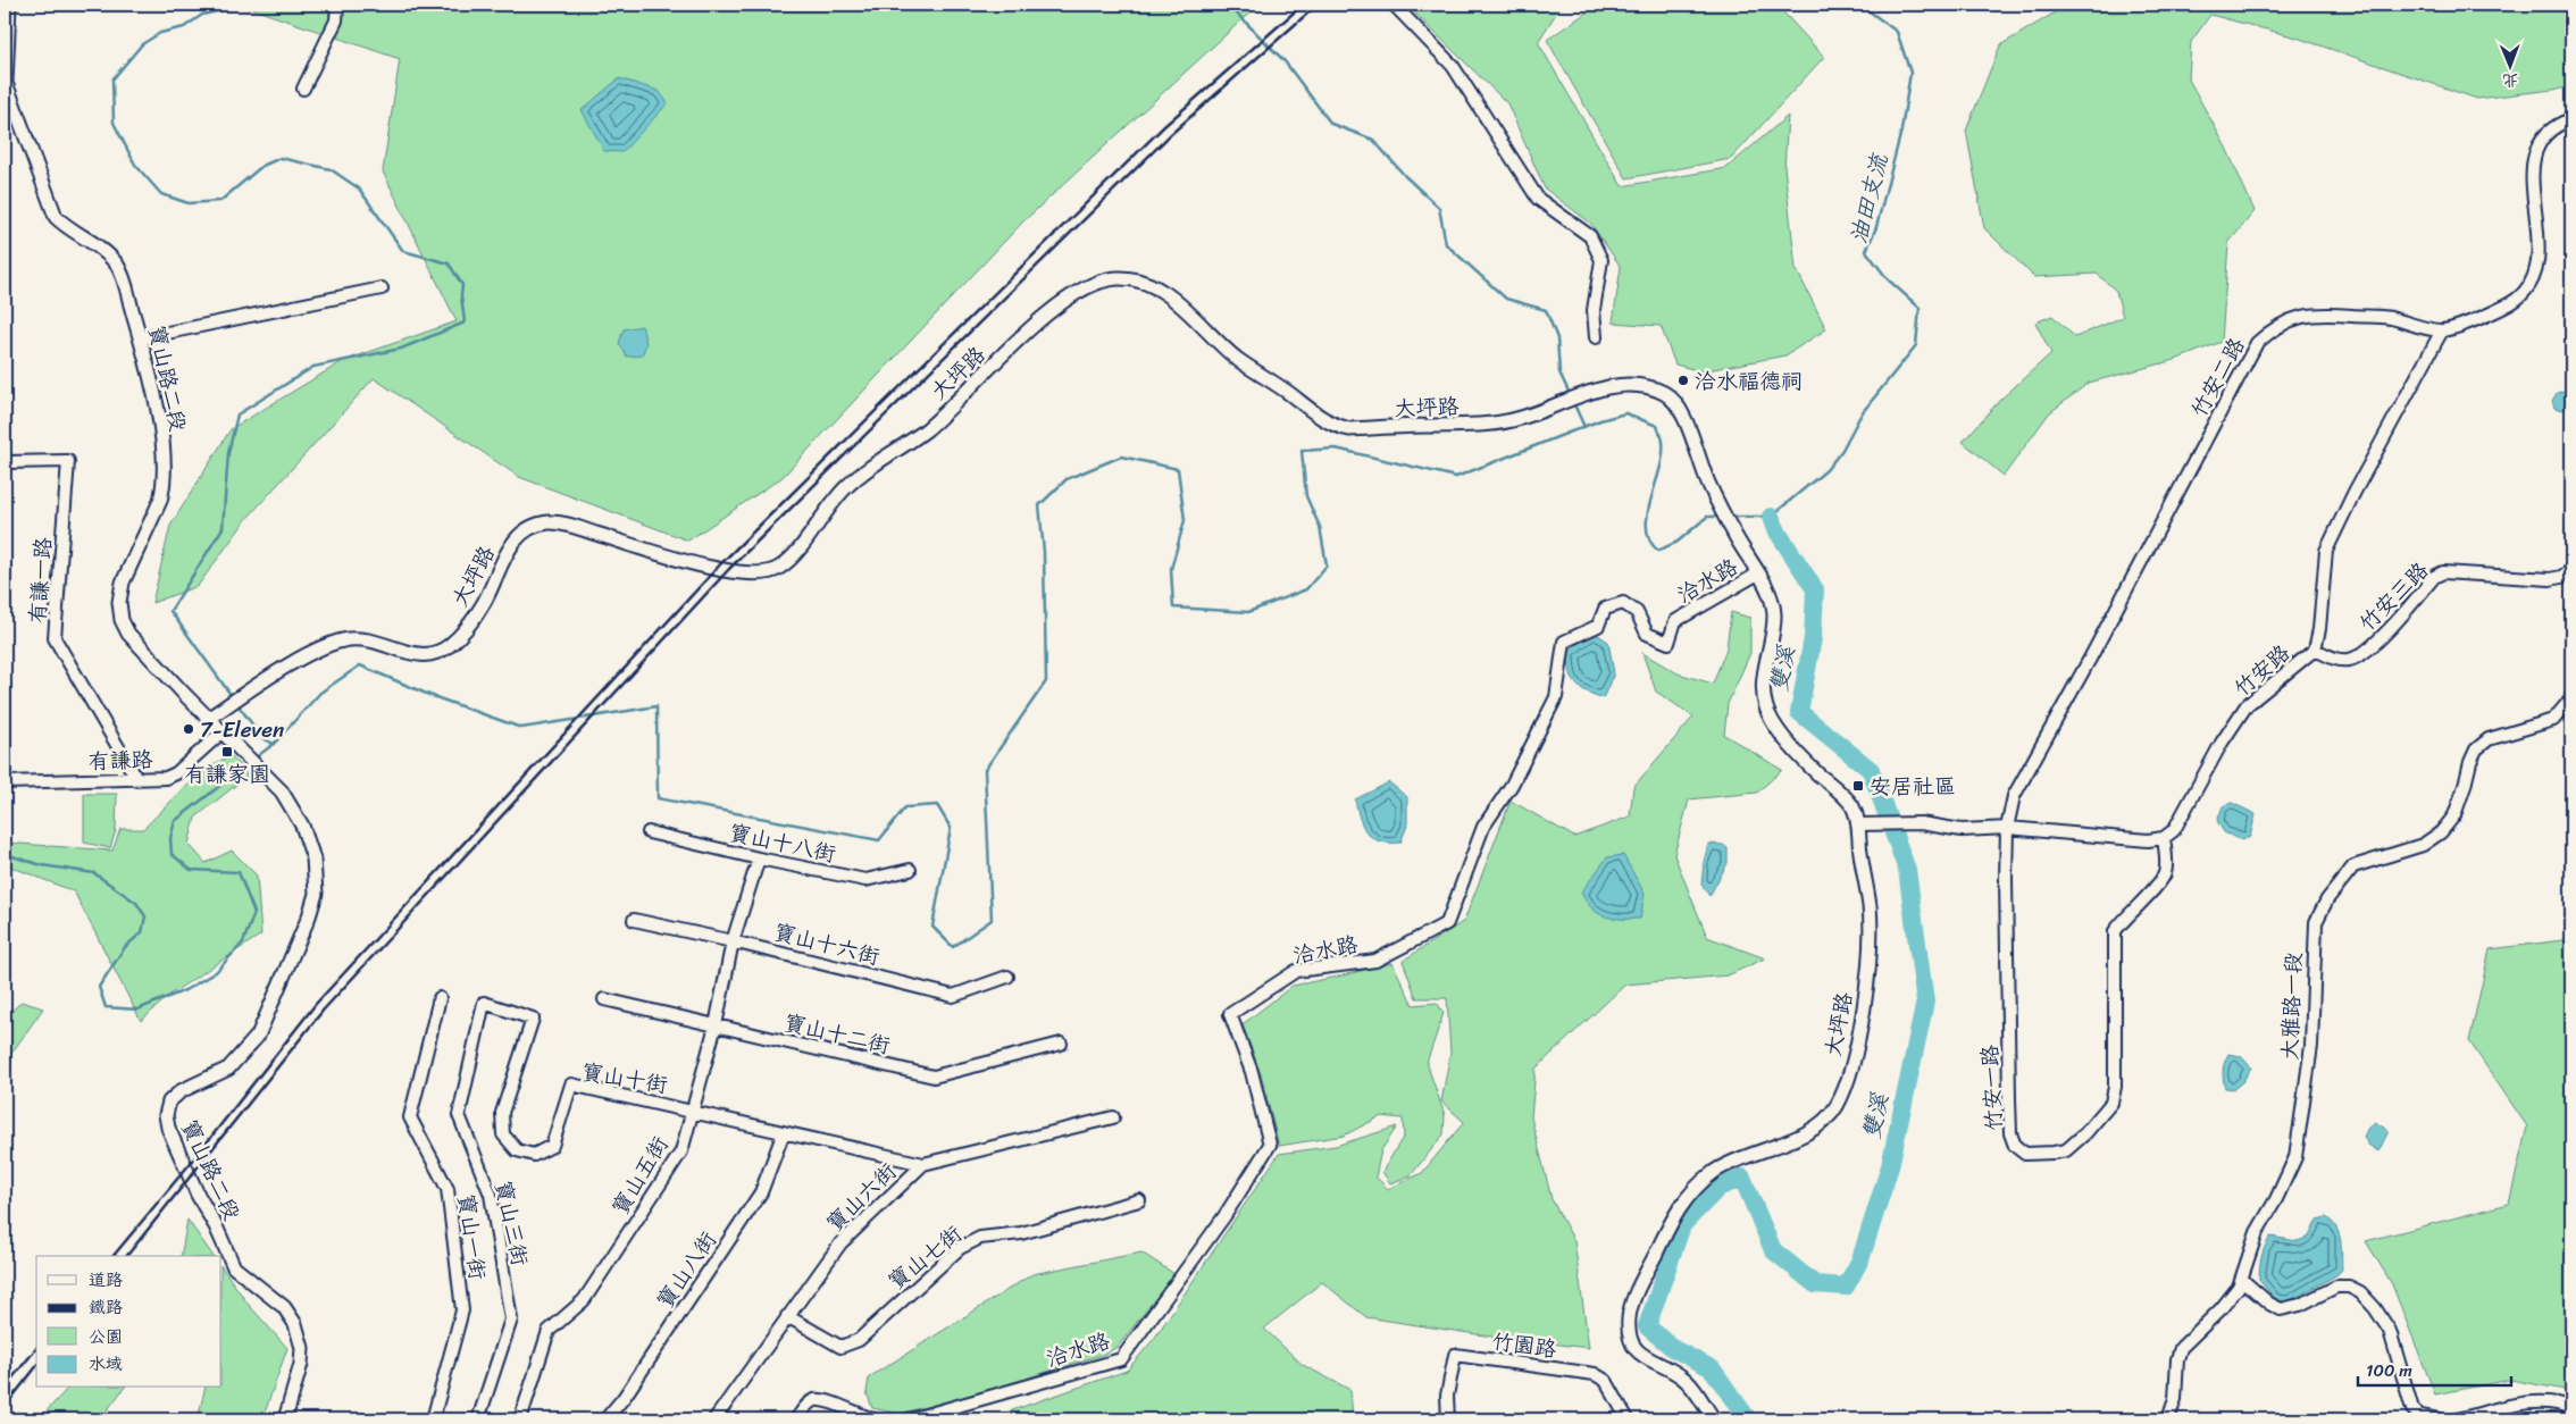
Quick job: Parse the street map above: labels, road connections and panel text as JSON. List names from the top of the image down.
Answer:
{
  "streets": {
    "street": [
      "大坪路",
      "竹安二路",
      "寶山路二段",
      "有謙一路",
      "洽水路",
      "竹安三路",
      "竹安路",
      "有謙路",
      "寶山十八街",
      "寶山十六街",
      "大雅路一段",
      "寶山十二街",
      "寶山十街",
      "竹安一路",
      "寶山五街",
      "寶山六街",
      "寶山三街",
      "寶山一街",
      "寶山七街",
      "寶山八街",
      "竹園路"
    ]
  },
  "crossings": [
    ["大坪路", "寶山路二段"],
    ["大坪路", "洽水路"],
    ["竹安二路", "竹安路"],
    ["竹安二路", "竹安一路"],
    ["寶山路二段", "有謙路"],
    ["有謙一路", "有謙路"],
    ["竹安三路", "竹安路"],
    ["竹安路", "竹安一路"],
    ["寶山十八街", "寶山五街"],
    ["寶山十六街", "寶山五街"],
    ["寶山十二街", "寶山五街"],
    ["寶山十街", "寶山五街"],
    ["寶山十街", "寶山六街"],
    ["寶山十街", "寶山三街"],
    ["寶山十街", "寶山八街"],
    ["寶山六街", "寶山七街"]
  ],
  "water": ["油田支流", "雙溪"],
  "places": {
    "other": ["洽水福德祠", "7-Eleven"],
    "transit": ["有謙家園", "安居社區"]
  },
  "legend": [
    "道路",
    "鐵路",
    "公園",
    "水域"
  ],
  "scale_bar": "100 m",
  "north": "bottom"
}
